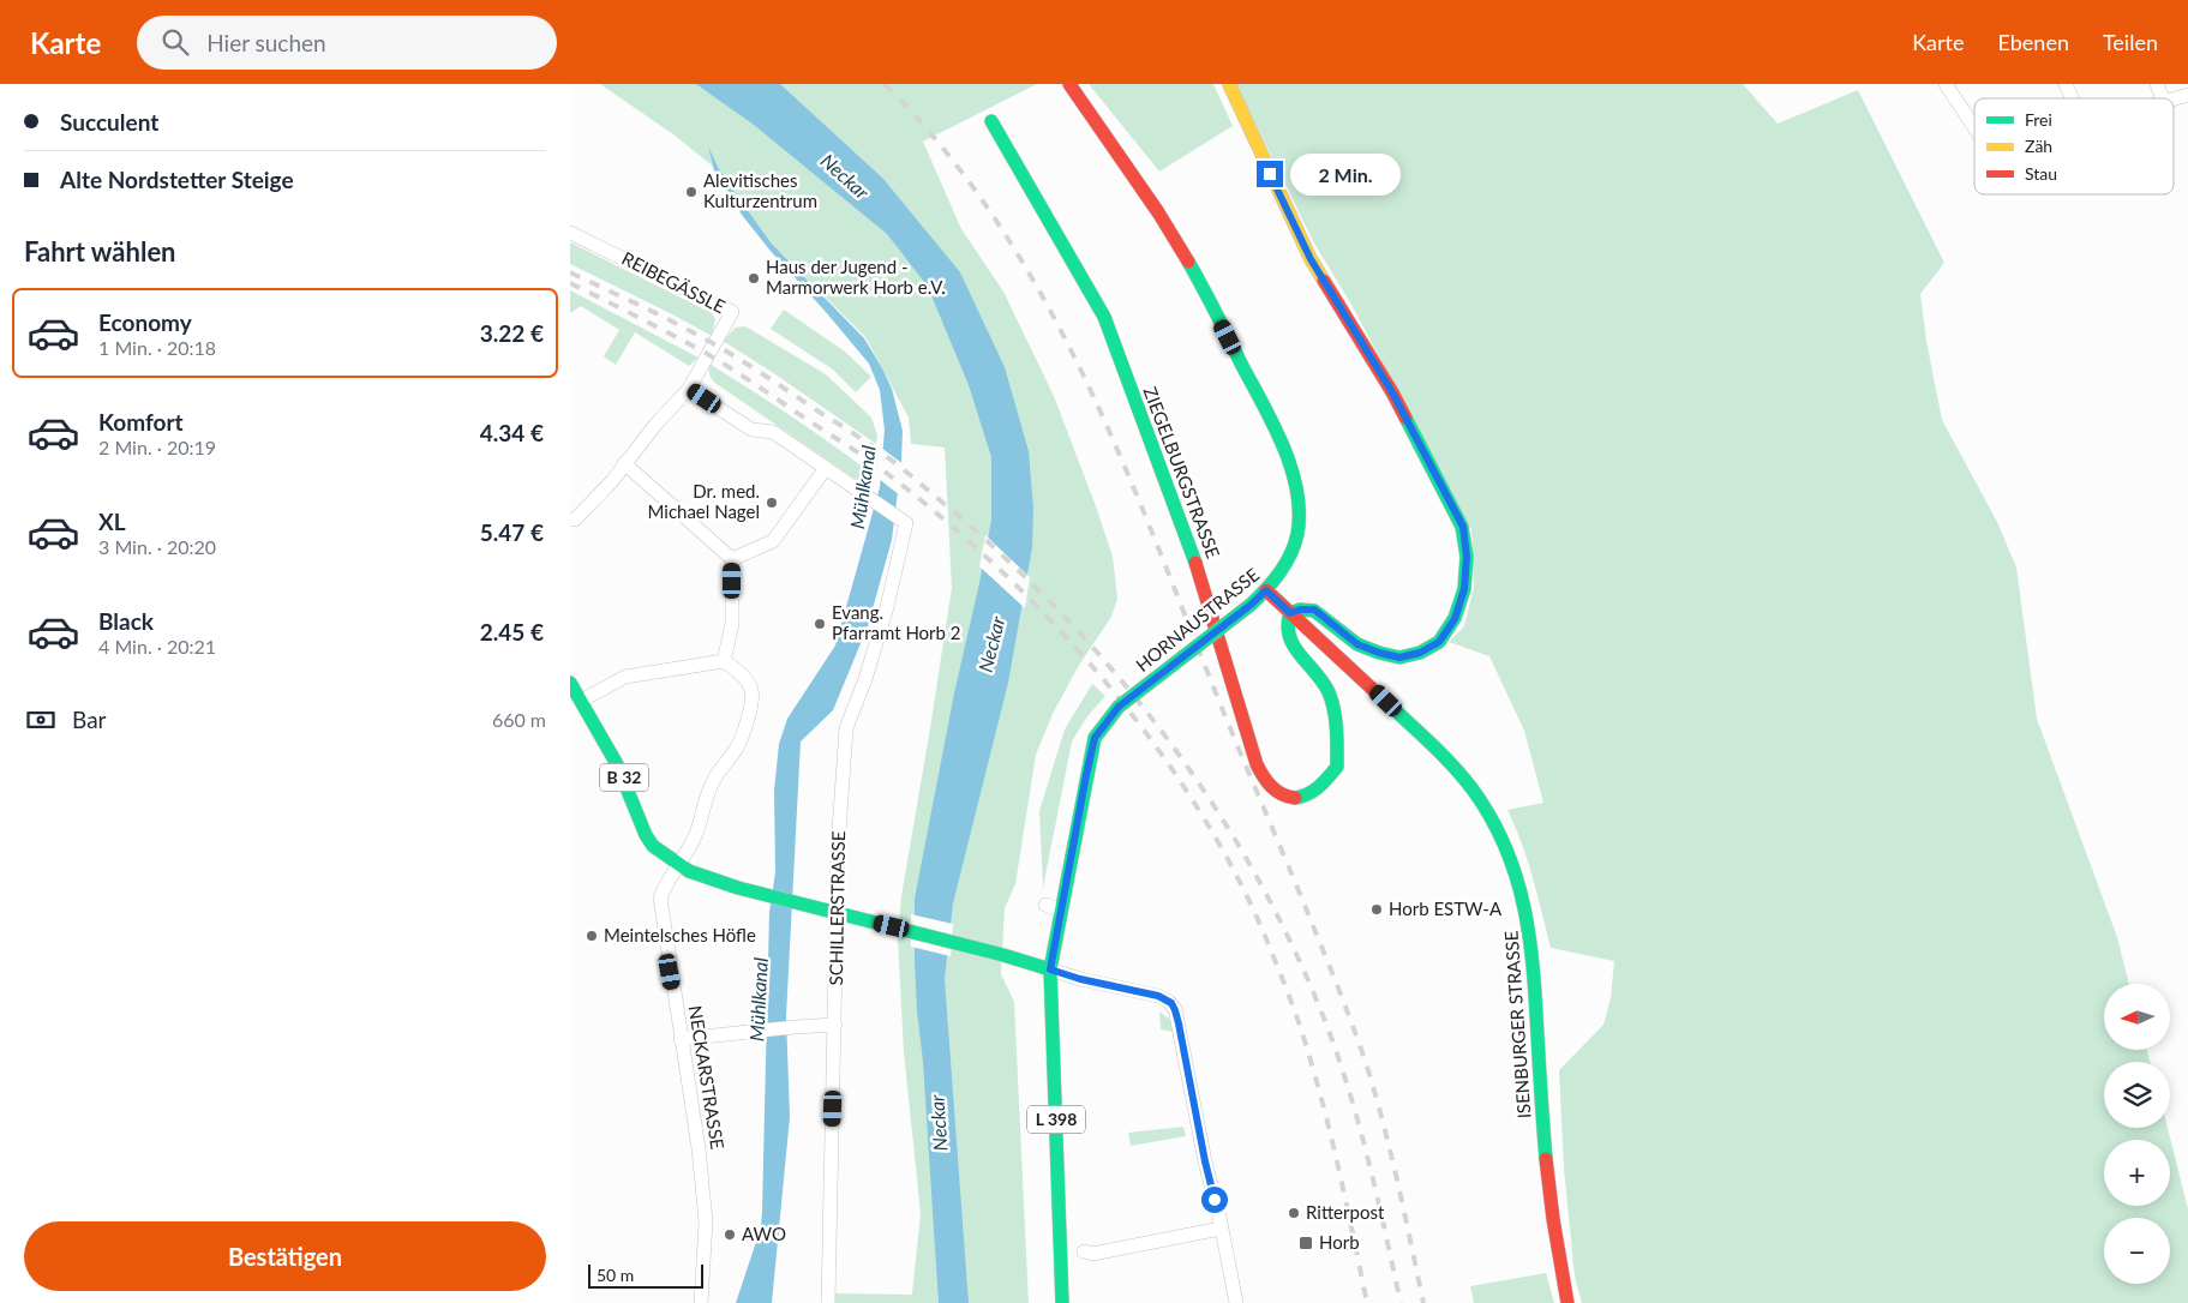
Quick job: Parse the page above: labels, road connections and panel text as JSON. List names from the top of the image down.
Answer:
{
  "streets": {
    "street": [
      "REIBEGÄSSLE",
      "ZIEGELBURGSTRASSE",
      "HORNAUSTRASSE",
      "B 32",
      "SCHILLERSTRASSE",
      "ISENBURGER STRASSE",
      "NECKARSTRASSE",
      "L 398"
    ]
  },
  "crossings": [
    ["ZIEGELBURGSTRASSE", "ISENBURGER STRASSE"],
    ["HORNAUSTRASSE", "B 32"],
    ["HORNAUSTRASSE", "ISENBURGER STRASSE"],
    ["HORNAUSTRASSE", "L 398"],
    ["B 32", "SCHILLERSTRASSE"],
    ["B 32", "NECKARSTRASSE"],
    ["B 32", "L 398"]
  ],
  "water": ["Neckar", "Mühlkanal"],
  "places": {
    "other": [
      "Alevitisches Kulturzentrum",
      "Haus der Jugend - Marmorwerk Horb e.V.",
      "Dr. med. Michael Nagel",
      "Evang. Pfarramt Horb 2",
      "Horb ESTW-A",
      "Meintelsches Höfle",
      "Ritterpost",
      "AWO"
    ],
    "transit": ["Horb"]
  },
  "legend": ["Frei", "Zäh", "Stau"],
  "scale_bar": "50 m",
  "north": "left",
  "page": {
    "header": "Karte",
    "search": "Hier suchen",
    "nav": ["Karte", "Ebenen", "Teilen"],
    "banner": ["Succulent", "Alte Nordstetter Steige"],
    "bubble": "2 Min.",
    "heading": "Fahrt wählen",
    "list": [
      {
        "name": "Economy",
        "note": "1 Min. · 20:18",
        "value": "3.22 €"
      },
      {
        "name": "Komfort",
        "note": "2 Min. · 20:19",
        "value": "4.34 €"
      },
      {
        "name": "XL",
        "note": "3 Min. · 20:20",
        "value": "5.47 €"
      },
      {
        "name": "Black",
        "note": "4 Min. · 20:21",
        "value": "2.45 €"
      }
    ],
    "pay": ["Bar", "660 m"],
    "map_buttons": ["+", "−"],
    "buttons": "Bestätigen",
    "scale": "50 m"
  }
}
